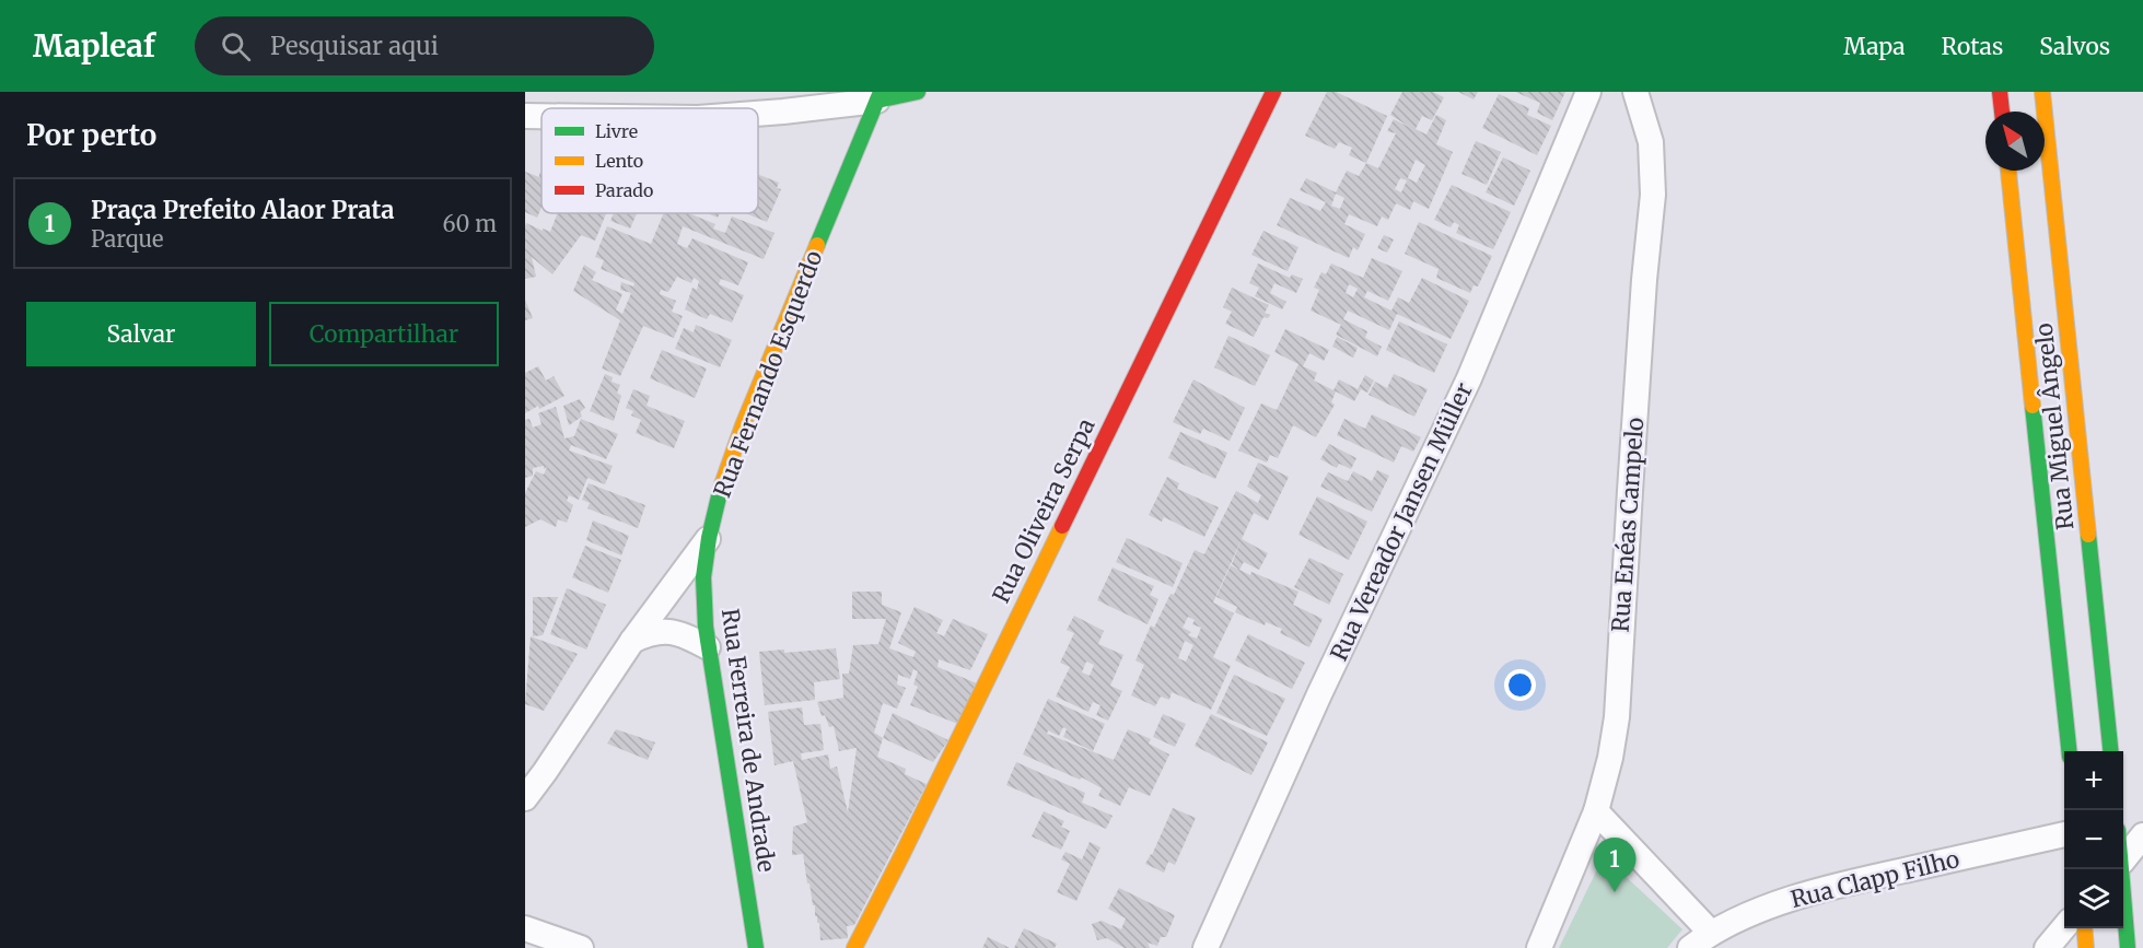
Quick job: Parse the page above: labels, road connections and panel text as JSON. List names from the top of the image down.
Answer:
{
  "streets": {
    "street": [
      "Rua Fernando Esquerdo",
      "Rua Miguel Ângelo",
      "Rua Oliveira Serpa",
      "Rua Vereador Jansen Müller",
      "Rua Enéas Campelo",
      "Rua Ferreira de Andrade",
      "Rua Clapp Filho"
    ]
  },
  "crossings": [
    ["Rua Fernando Esquerdo", "Rua Ferreira de Andrade"]
  ],
  "legend": ["Livre", "Lento", "Parado"],
  "north": "top left",
  "page": {
    "header": "Mapleaf",
    "search": "Pesquisar aqui",
    "nav": ["Mapa", "Rotas", "Salvos"],
    "heading": "Por perto",
    "list": [
      {
        "mark": "1",
        "name": "Praça Prefeito Alaor Prata",
        "note": "Parque",
        "value": "60 m"
      }
    ],
    "buttons": ["Salvar", "Compartilhar"],
    "map_buttons": ["+", "−"],
    "pins": "1"
  }
}
